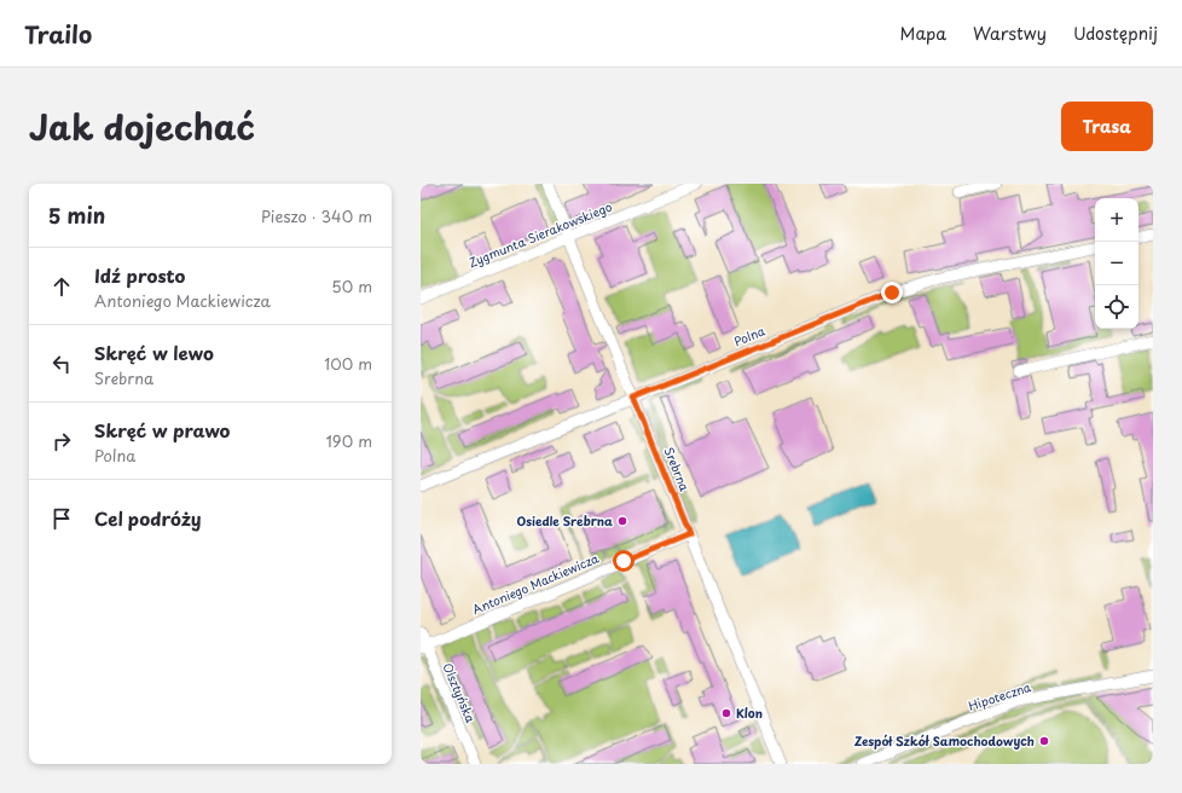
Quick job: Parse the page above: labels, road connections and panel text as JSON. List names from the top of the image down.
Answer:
{
  "streets": {
    "street": [
      "Zygmunta Sierakowskiego",
      "Polna",
      "Srebrna",
      "Antoniego Mackiewicza",
      "Olsztyńska",
      "Hipoteczna"
    ]
  },
  "crossings": [
    ["Zygmunta Sierakowskiego", "Srebrna"],
    ["Polna", "Srebrna"],
    ["Srebrna", "Antoniego Mackiewicza"],
    ["Antoniego Mackiewicza", "Olsztyńska"]
  ],
  "places": ["Osiedle Srebrna", "Klon", "Zespół Szkół Samochodowych"],
  "page": {
    "header": "Trailo",
    "nav": ["Mapa", "Warstwy", "Udostępnij"],
    "title": "Jak dojechać",
    "buttons": "Trasa",
    "heading": ["5 min", "Pieszo · 340 m"],
    "map_buttons": ["+", "−"],
    "list": [
      ["Idź prosto", "Antoniego Mackiewicza", "50 m"],
      ["Skręć w lewo", "Srebrna", "100 m"],
      ["Skręć w prawo", "Polna", "190 m"],
      "Cel podróży"
    ]
  }
}
